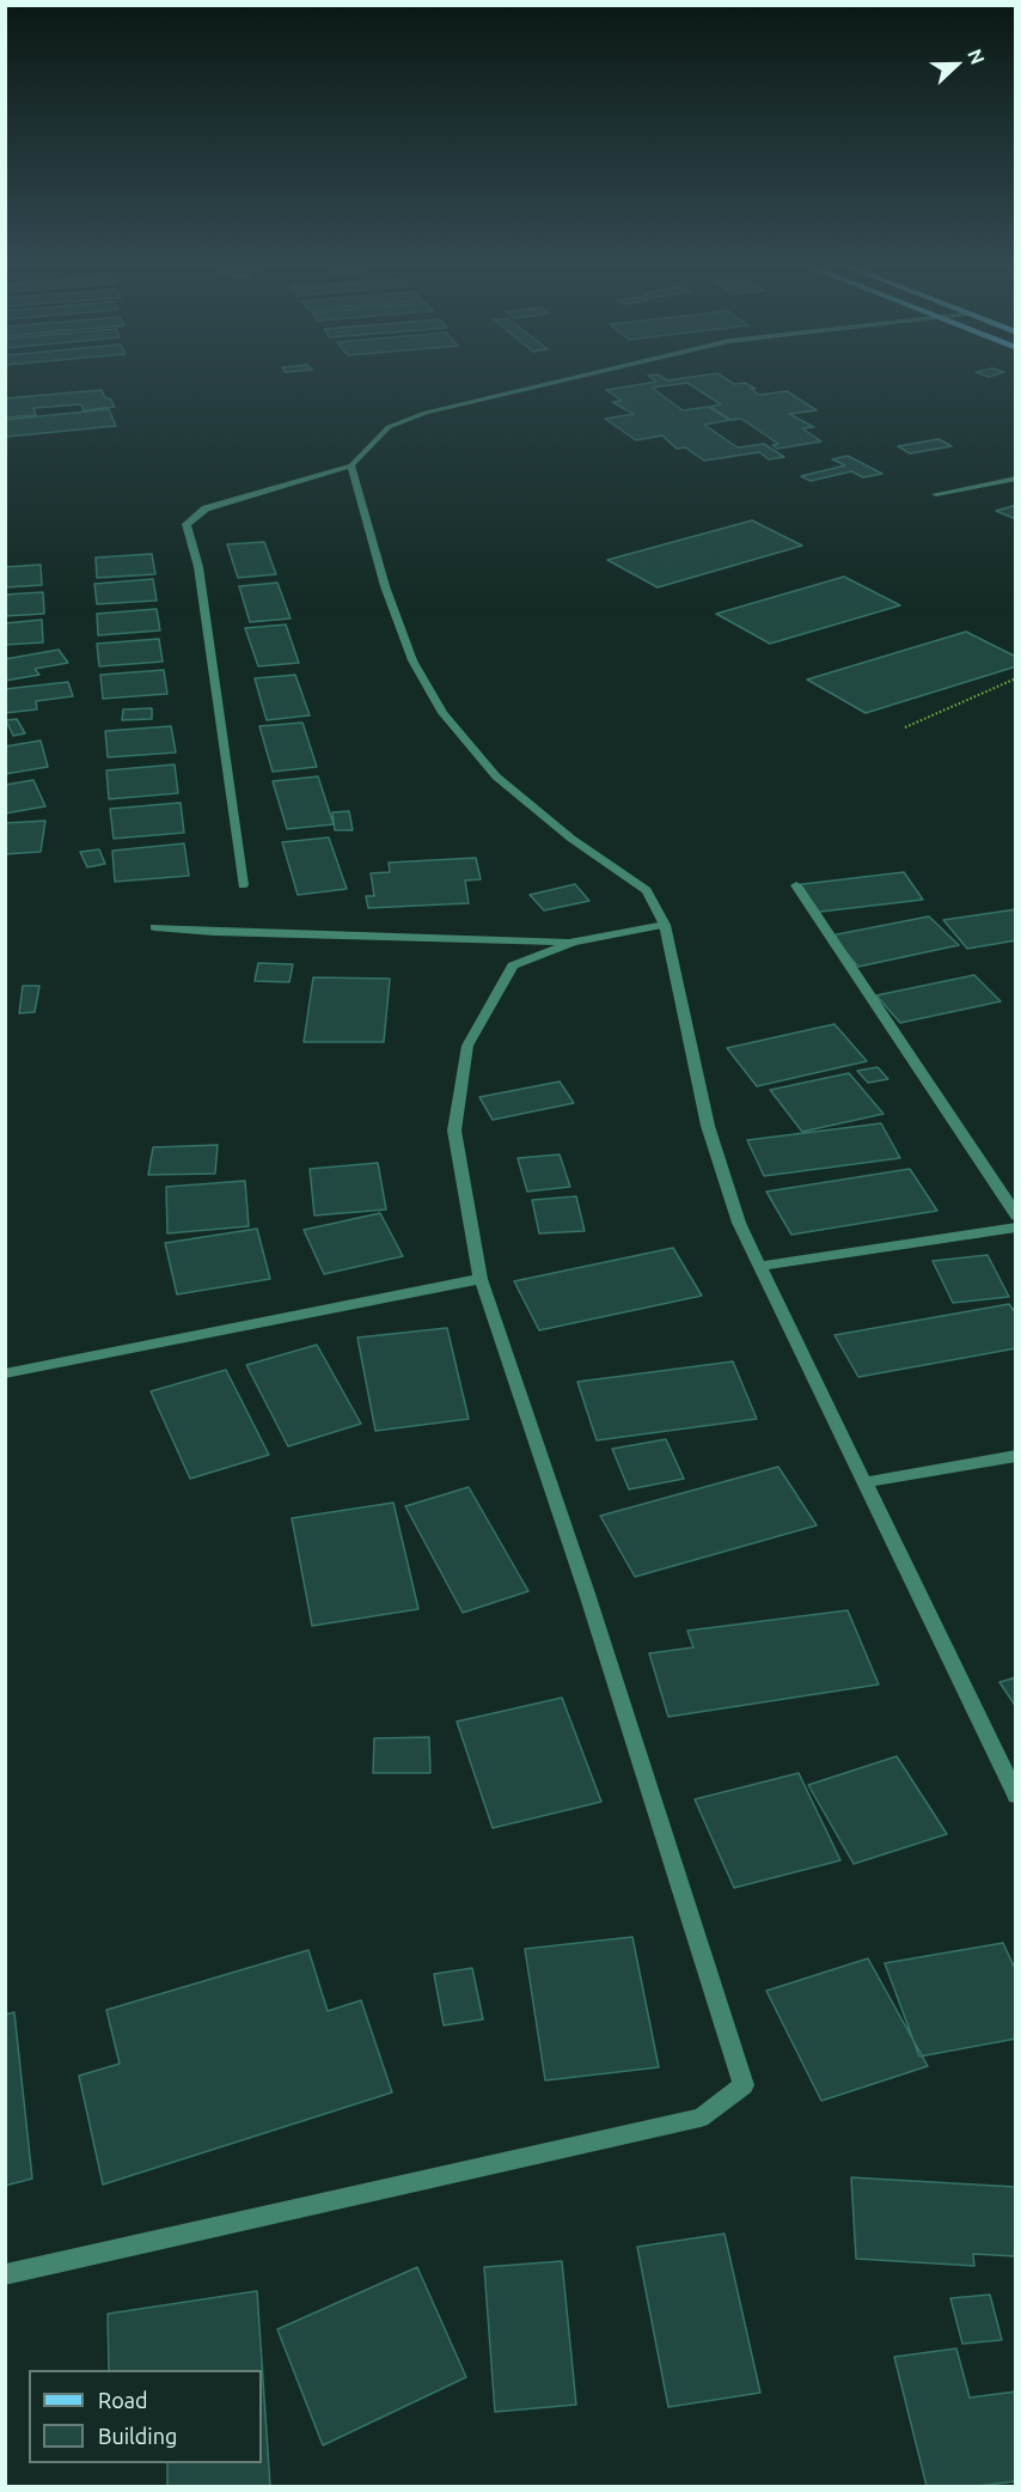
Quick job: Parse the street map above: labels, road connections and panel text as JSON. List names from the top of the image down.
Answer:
{
  "legend": ["Road", "Building"],
  "north": "right"
}
